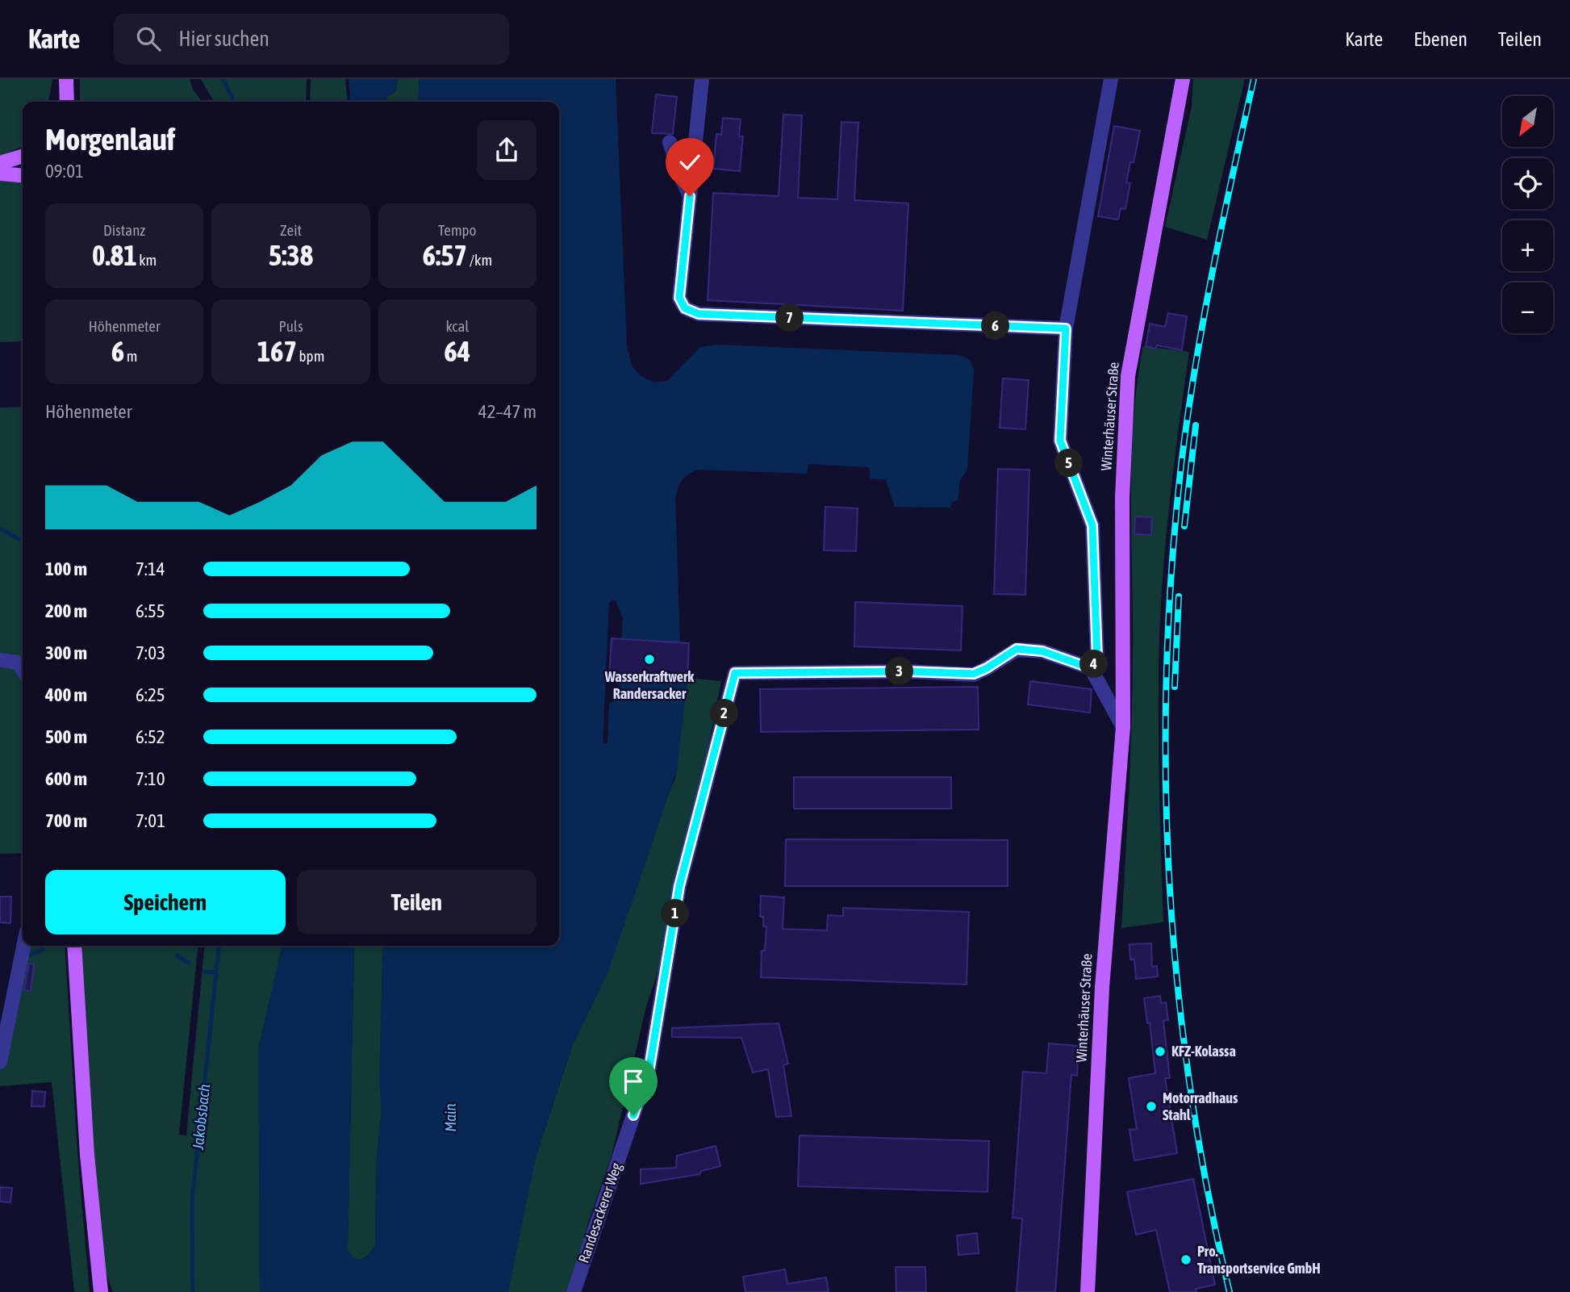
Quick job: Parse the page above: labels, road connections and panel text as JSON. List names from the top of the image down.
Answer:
{
  "streets": {
    "main road": ["Winterhäuser Straße"],
    "street": ["Randesackerer Weg"]
  },
  "water": ["Jakobsbach", "Main"],
  "places": [
    "Wasserkraftwerk Randersacker",
    "KFZ-Kolassa",
    "Motorradhaus Stahl",
    "Pro. Transportservice GmbH"
  ],
  "north": "bottom left",
  "page": {
    "header": "Karte",
    "search": "Hier suchen",
    "nav": ["Karte", "Ebenen", "Teilen"],
    "map_buttons": ["+", "−"],
    "heading": ["Morgenlauf", "09:01"],
    "stats": [
      ["Distanz", "0.81 km"],
      ["Zeit", "5:38"],
      ["Tempo", "6:57 /km"],
      ["Höhenmeter", "6 m"],
      ["Puls", "167 bpm"],
      ["kcal", "64"]
    ],
    "pins": [
      "7",
      "6",
      "5",
      "4",
      "3",
      "2",
      "1"
    ],
    "chart": ["Höhenmeter", "42–47 m"],
    "list": [
      {
        "name": "100 m",
        "note": "7:14"
      },
      {
        "name": "200 m",
        "note": "6:55"
      },
      {
        "name": "300 m",
        "note": "7:03"
      },
      {
        "name": "400 m",
        "note": "6:25"
      },
      {
        "name": "500 m",
        "note": "6:52"
      },
      {
        "name": "600 m",
        "note": "7:10"
      },
      {
        "name": "700 m",
        "note": "7:01"
      }
    ],
    "buttons": ["Speichern", "Teilen"]
  }
}
